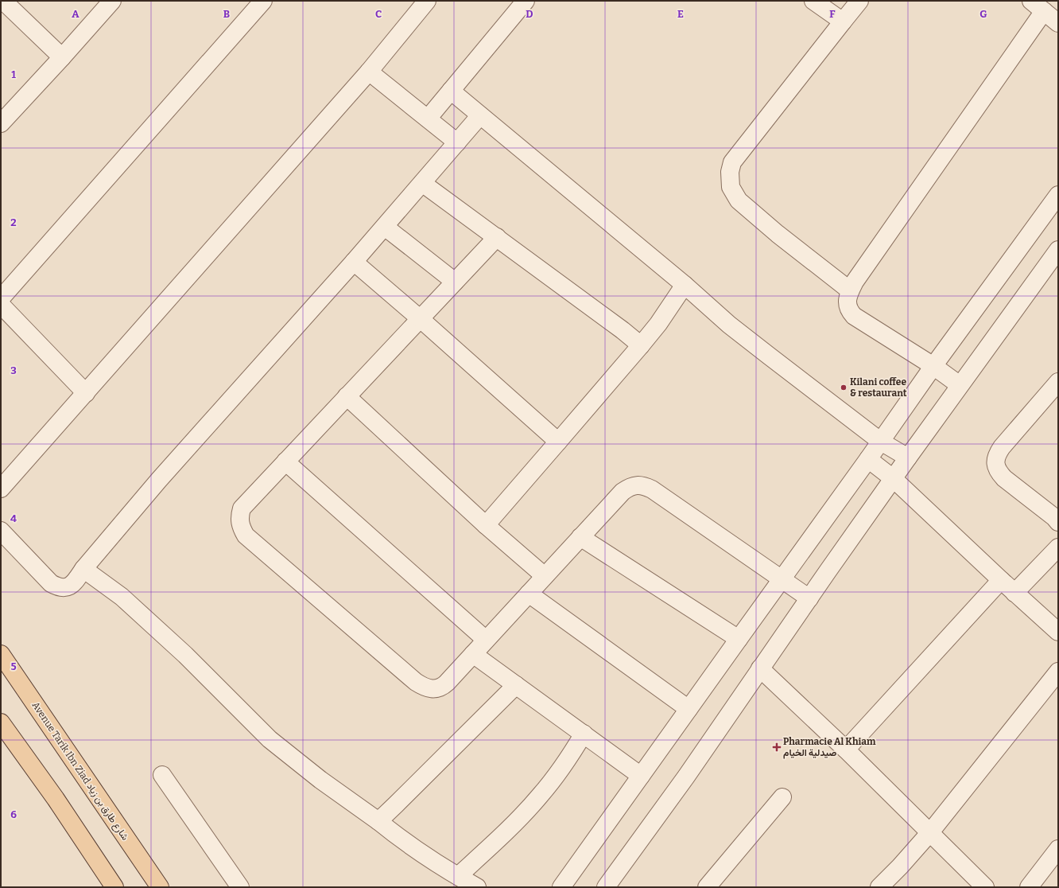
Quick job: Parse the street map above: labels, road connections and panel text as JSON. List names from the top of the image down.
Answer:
{
  "streets": {
    "main road": ["Avenue Tarik Ibn Ziad شارع طارق بن زياد"]
  },
  "places": {
    "other": ["Kilani coffee & restaurant"],
    "health": ["Pharmacie Al Khiam صيدلية الخيام"]
  },
  "grid": {
    "columns": [
      "A",
      "B",
      "C",
      "D",
      "E",
      "F",
      "G"
    ],
    "rows": [
      "1",
      "2",
      "3",
      "4",
      "5",
      "6"
    ]
  }
}
